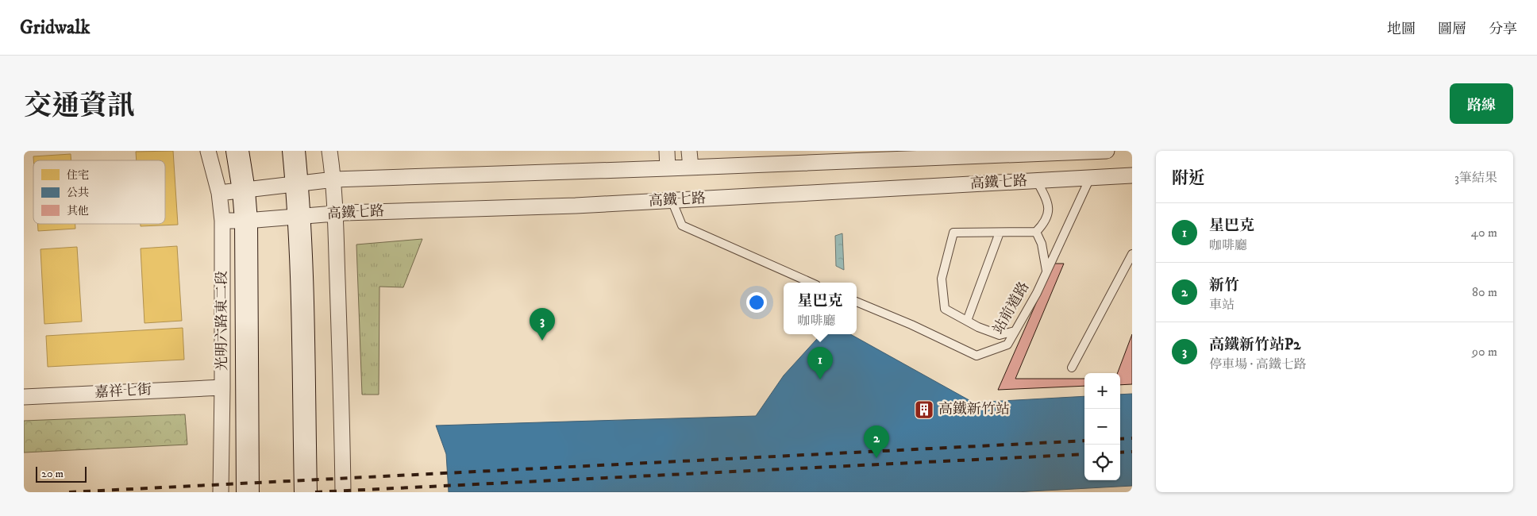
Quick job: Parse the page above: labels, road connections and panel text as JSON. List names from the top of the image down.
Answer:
{
  "streets": {
    "main road": ["光明六路東二段"],
    "street": ["高鐵七路", "嘉祥七街"],
    "lane": ["站前道路"]
  },
  "crossings": [
    ["高鐵七路", "站前道路"],
    ["高鐵七路", "光明六路東二段"],
    ["光明六路東二段", "嘉祥七街"]
  ],
  "places": {
    "building": ["高鐵新竹站"]
  },
  "legend": ["住宅", "公共", "其他"],
  "scale_bar": "20 m",
  "page": {
    "header": "Gridwalk",
    "nav": ["地圖", "圖層", "分享"],
    "title": "交通資訊",
    "buttons": "路線",
    "heading": ["附近", "3筆結果"],
    "list": [
      {
        "mark": "1",
        "name": "星巴克",
        "note": "咖啡廳",
        "value": "40 m"
      },
      {
        "mark": "2",
        "name": "新竹",
        "note": "車站",
        "value": "80 m"
      },
      {
        "mark": "3",
        "name": "高鐵新竹站P2",
        "note": "停車場 · 高鐵七路",
        "value": "90 m"
      }
    ],
    "popup": ["星巴克", "咖啡廳"],
    "pins": ["3", "1", "2"],
    "map_buttons": ["+", "−"],
    "scale": "20 m"
  }
}
